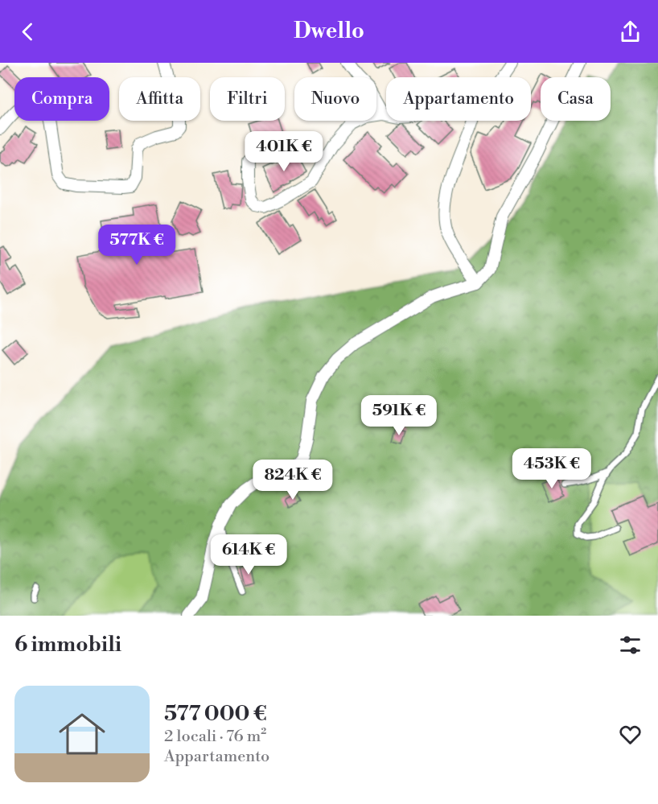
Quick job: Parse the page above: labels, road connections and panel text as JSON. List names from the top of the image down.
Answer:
{
  "page": {
    "header": "Dwello",
    "chip": [
      "Compra",
      "Affitta",
      "Filtri",
      "Nuovo",
      "Appartamento",
      "Casa"
    ],
    "price": [
      "401K €",
      "577K €",
      "591K €",
      "453K €",
      "824K €",
      "614K €"
    ],
    "heading": "6 immobili",
    "list": [
      {
        "name": "577 000 €",
        "note": "2 locali · 76 m² · Appartamento"
      }
    ]
  }
}
